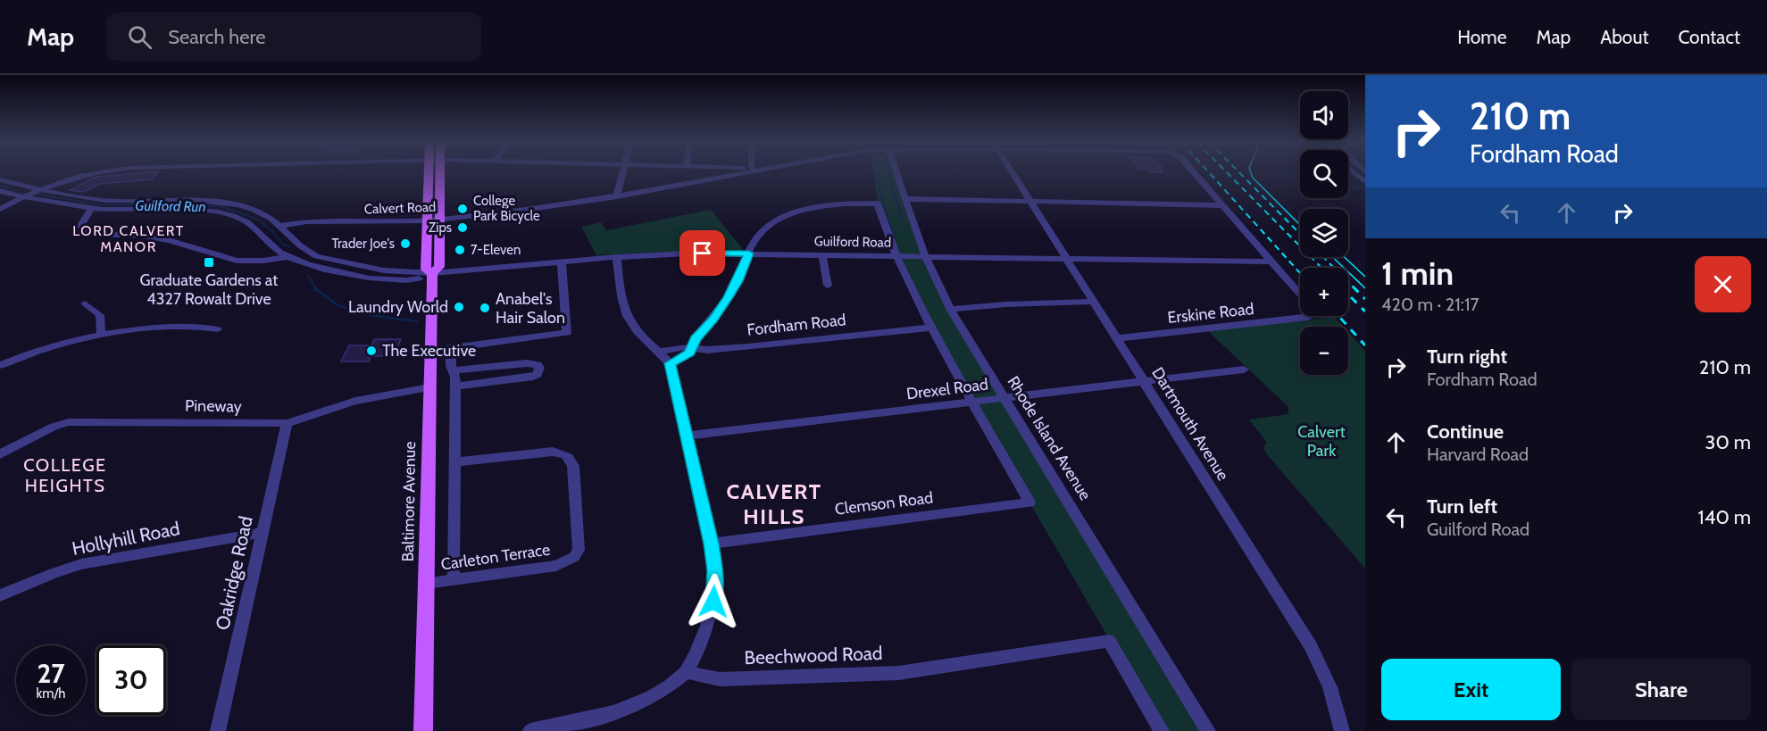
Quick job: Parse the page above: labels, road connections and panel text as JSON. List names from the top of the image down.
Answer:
{
  "streets": {
    "main road": ["Baltimore Avenue"],
    "street": [
      "Calvert Road",
      "Guilford Road",
      "Erskine Road",
      "Fordham Road",
      "Drexel Road",
      "Pineway",
      "Dartmouth Avenue",
      "Rhode Island Avenue",
      "Clemson Road",
      "Hollyhill Road",
      "Carleton Terrace",
      "Oakridge Road",
      "Beechwood Road"
    ]
  },
  "crossings": [
    ["Calvert Road", "Baltimore Avenue"],
    ["Guilford Road", "Dartmouth Avenue"],
    ["Guilford Road", "Rhode Island Avenue"],
    ["Guilford Road", "Baltimore Avenue"],
    ["Erskine Road", "Dartmouth Avenue"],
    ["Drexel Road", "Dartmouth Avenue"],
    ["Drexel Road", "Rhode Island Avenue"],
    ["Drexel Road", "Clemson Road"],
    ["Pineway", "Baltimore Avenue"],
    ["Pineway", "Oakridge Road"],
    ["Baltimore Avenue", "Carleton Terrace"],
    ["Hollyhill Road", "Oakridge Road"]
  ],
  "districts": ["LORD CALVERT MANOR", "COLLEGE HEIGHTS", "CALVERT HILLS"],
  "water": ["Guilford Run"],
  "parks": ["Calvert Park"],
  "places": {
    "other": [
      "College Park Bicycle",
      "Zips",
      "Trader Joe's",
      "7-Eleven",
      "Laundry World",
      "Anabel's Hair Salon",
      "The Executive"
    ],
    "transit": ["Graduate Gardens at 4327 Rowalt Drive"]
  },
  "page": {
    "header": "Map",
    "search": "Search here",
    "nav": [
      "Home",
      "Map",
      "About",
      "Contact"
    ],
    "turn": ["210 m", "Fordham Road"],
    "map_buttons": ["+", "−"],
    "heading": ["1 min", "420 m · 21:17"],
    "list": [
      {
        "name": "Turn right",
        "note": "Fordham Road",
        "value": "210 m"
      },
      {
        "name": "Continue",
        "note": "Harvard Road",
        "value": "30 m"
      },
      {
        "name": "Turn left",
        "note": "Guilford Road",
        "value": "140 m"
      }
    ],
    "speed": "27 km/h",
    "limit": "30",
    "buttons": ["Exit", "Share"]
  }
}
